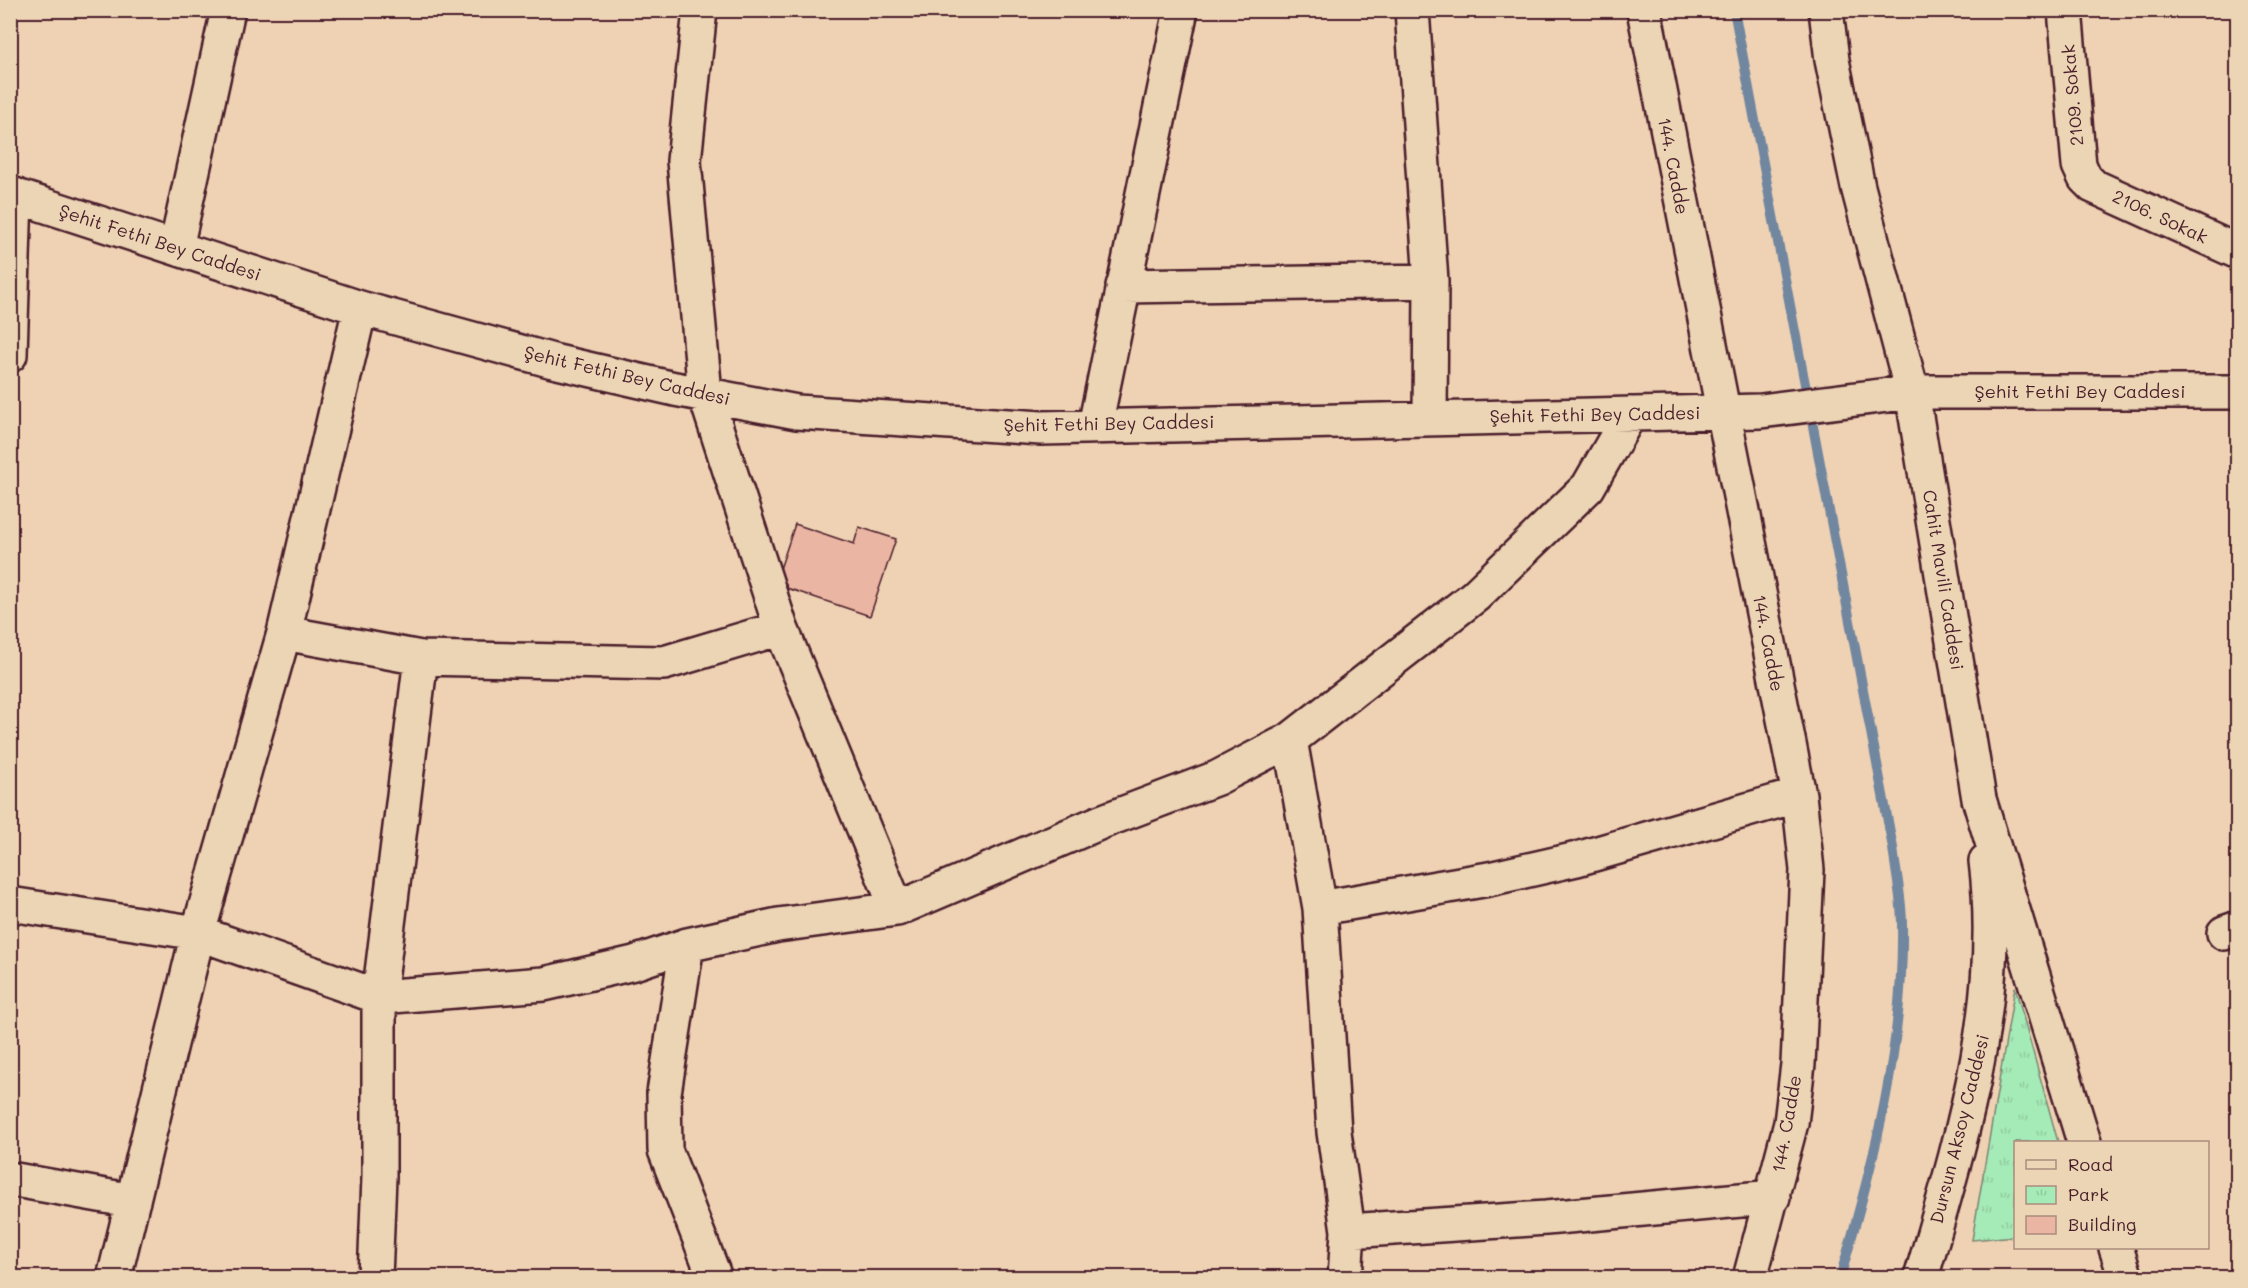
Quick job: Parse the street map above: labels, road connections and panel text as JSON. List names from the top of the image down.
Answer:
{
  "streets": {
    "street": [
      "2109. Sokak",
      "144. Cadde",
      "2106. Sokak",
      "Şehit Fethi Bey Caddesi",
      "Cahit Mavili Caddesi",
      "Dursun Aksoy Caddesi"
    ]
  },
  "crossings": [
    ["2109. Sokak", "2106. Sokak"],
    ["144. Cadde", "Şehit Fethi Bey Caddesi"],
    ["Şehit Fethi Bey Caddesi", "Cahit Mavili Caddesi"],
    ["Cahit Mavili Caddesi", "Dursun Aksoy Caddesi"]
  ],
  "legend": ["Road", "Park", "Building"]
}
